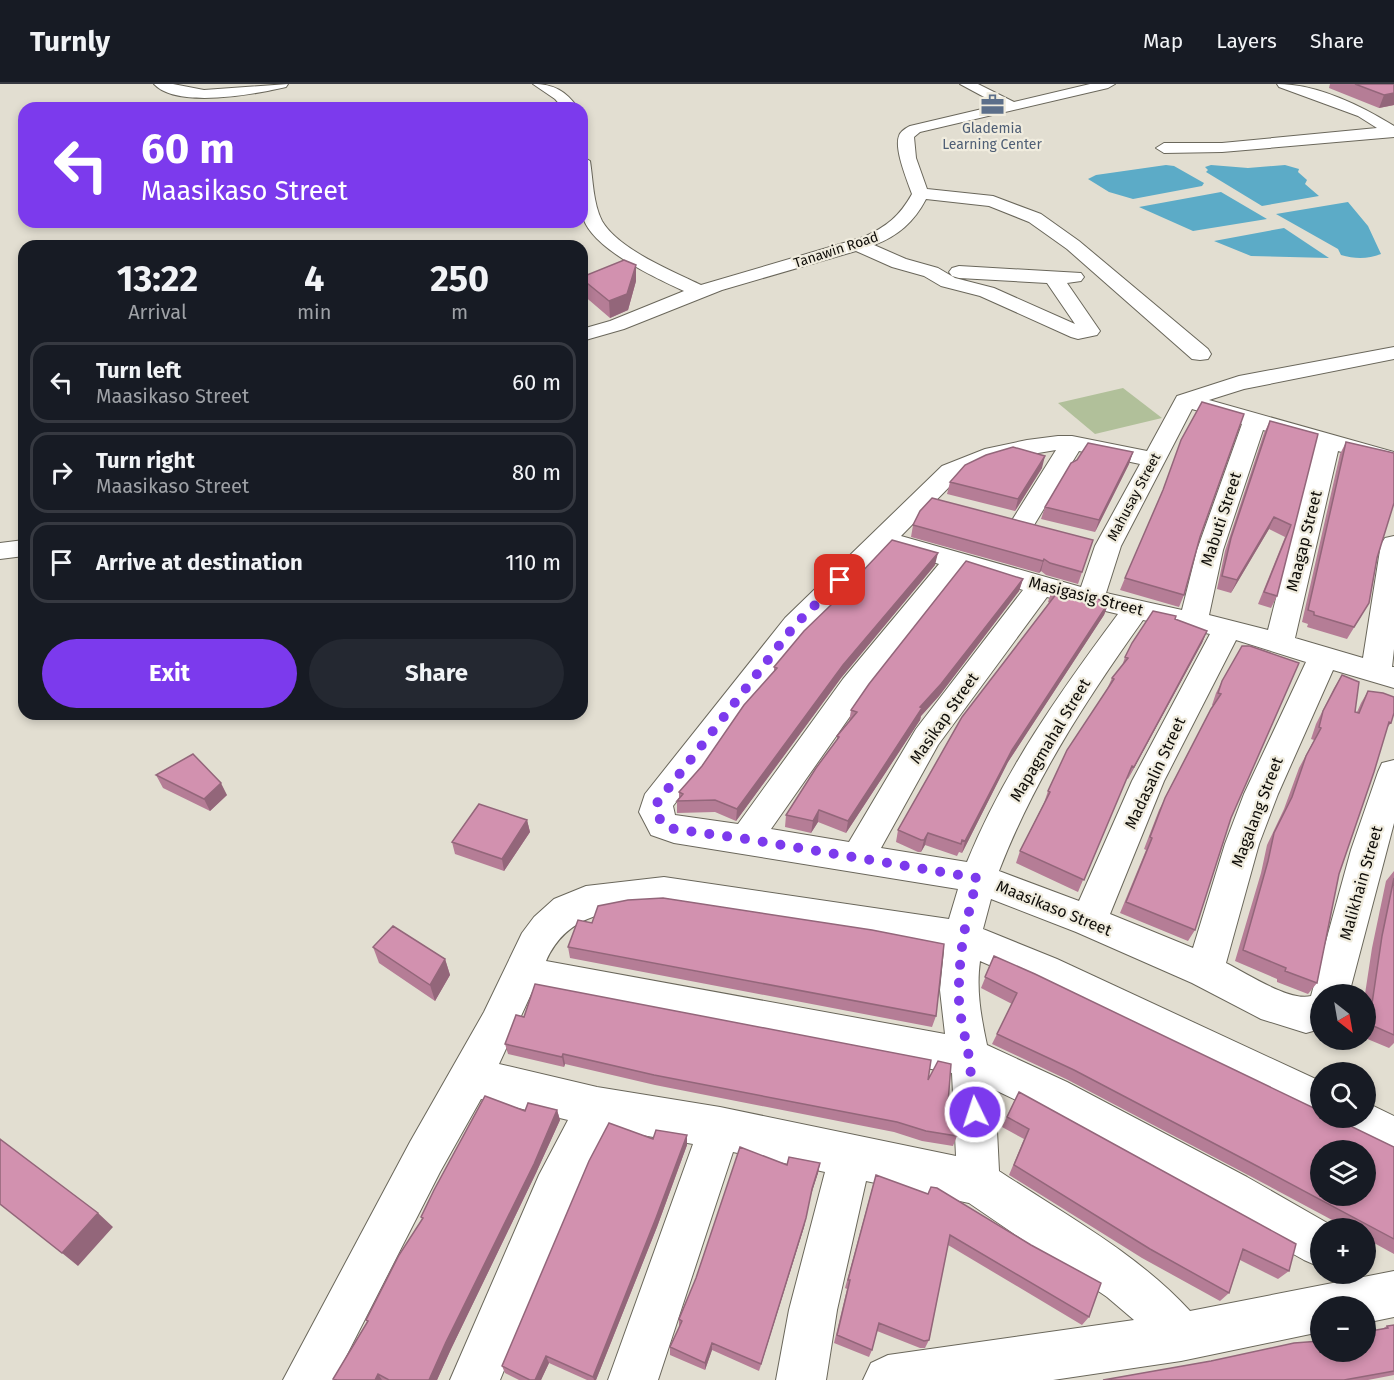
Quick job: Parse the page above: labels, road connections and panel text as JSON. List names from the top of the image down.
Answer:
{
  "streets": {
    "street": [
      "Tanawin Road",
      "Mahusay Street",
      "Mabuti Street",
      "Maagap Street",
      "Masigasig Street",
      "Masikap Street",
      "Mapagmahal Street",
      "Madasalin Street",
      "Magalang Street",
      "Malikhain Street",
      "Maasikaso Street"
    ]
  },
  "crossings": [
    ["Mahusay Street", "Masigasig Street"],
    ["Mahusay Street", "Maasikaso Street"],
    ["Mabuti Street", "Masigasig Street"],
    ["Maagap Street", "Masigasig Street"],
    ["Masigasig Street", "Masikap Street"],
    ["Masigasig Street", "Mapagmahal Street"],
    ["Masigasig Street", "Madasalin Street"],
    ["Masigasig Street", "Magalang Street"],
    ["Masigasig Street", "Maasikaso Street"],
    ["Masikap Street", "Maasikaso Street"],
    ["Mapagmahal Street", "Maasikaso Street"],
    ["Madasalin Street", "Maasikaso Street"],
    ["Magalang Street", "Maasikaso Street"]
  ],
  "places": {
    "office": ["Glademia Learning Center"]
  },
  "north": "bottom right",
  "page": {
    "header": "Turnly",
    "nav": ["Map", "Layers", "Share"],
    "turn": ["60 m", "Maasikaso Street"],
    "eta": [
      "13:22",
      "Arrival",
      "4",
      "min",
      "250",
      "m"
    ],
    "list": [
      {
        "name": "Turn left",
        "note": "Maasikaso Street",
        "value": "60 m"
      },
      {
        "name": "Turn right",
        "note": "Maasikaso Street",
        "value": "80 m"
      },
      {
        "name": "Arrive at destination",
        "value": "110 m"
      }
    ],
    "buttons": ["Exit", "Share"],
    "map_buttons": ["+", "−"]
  }
}
